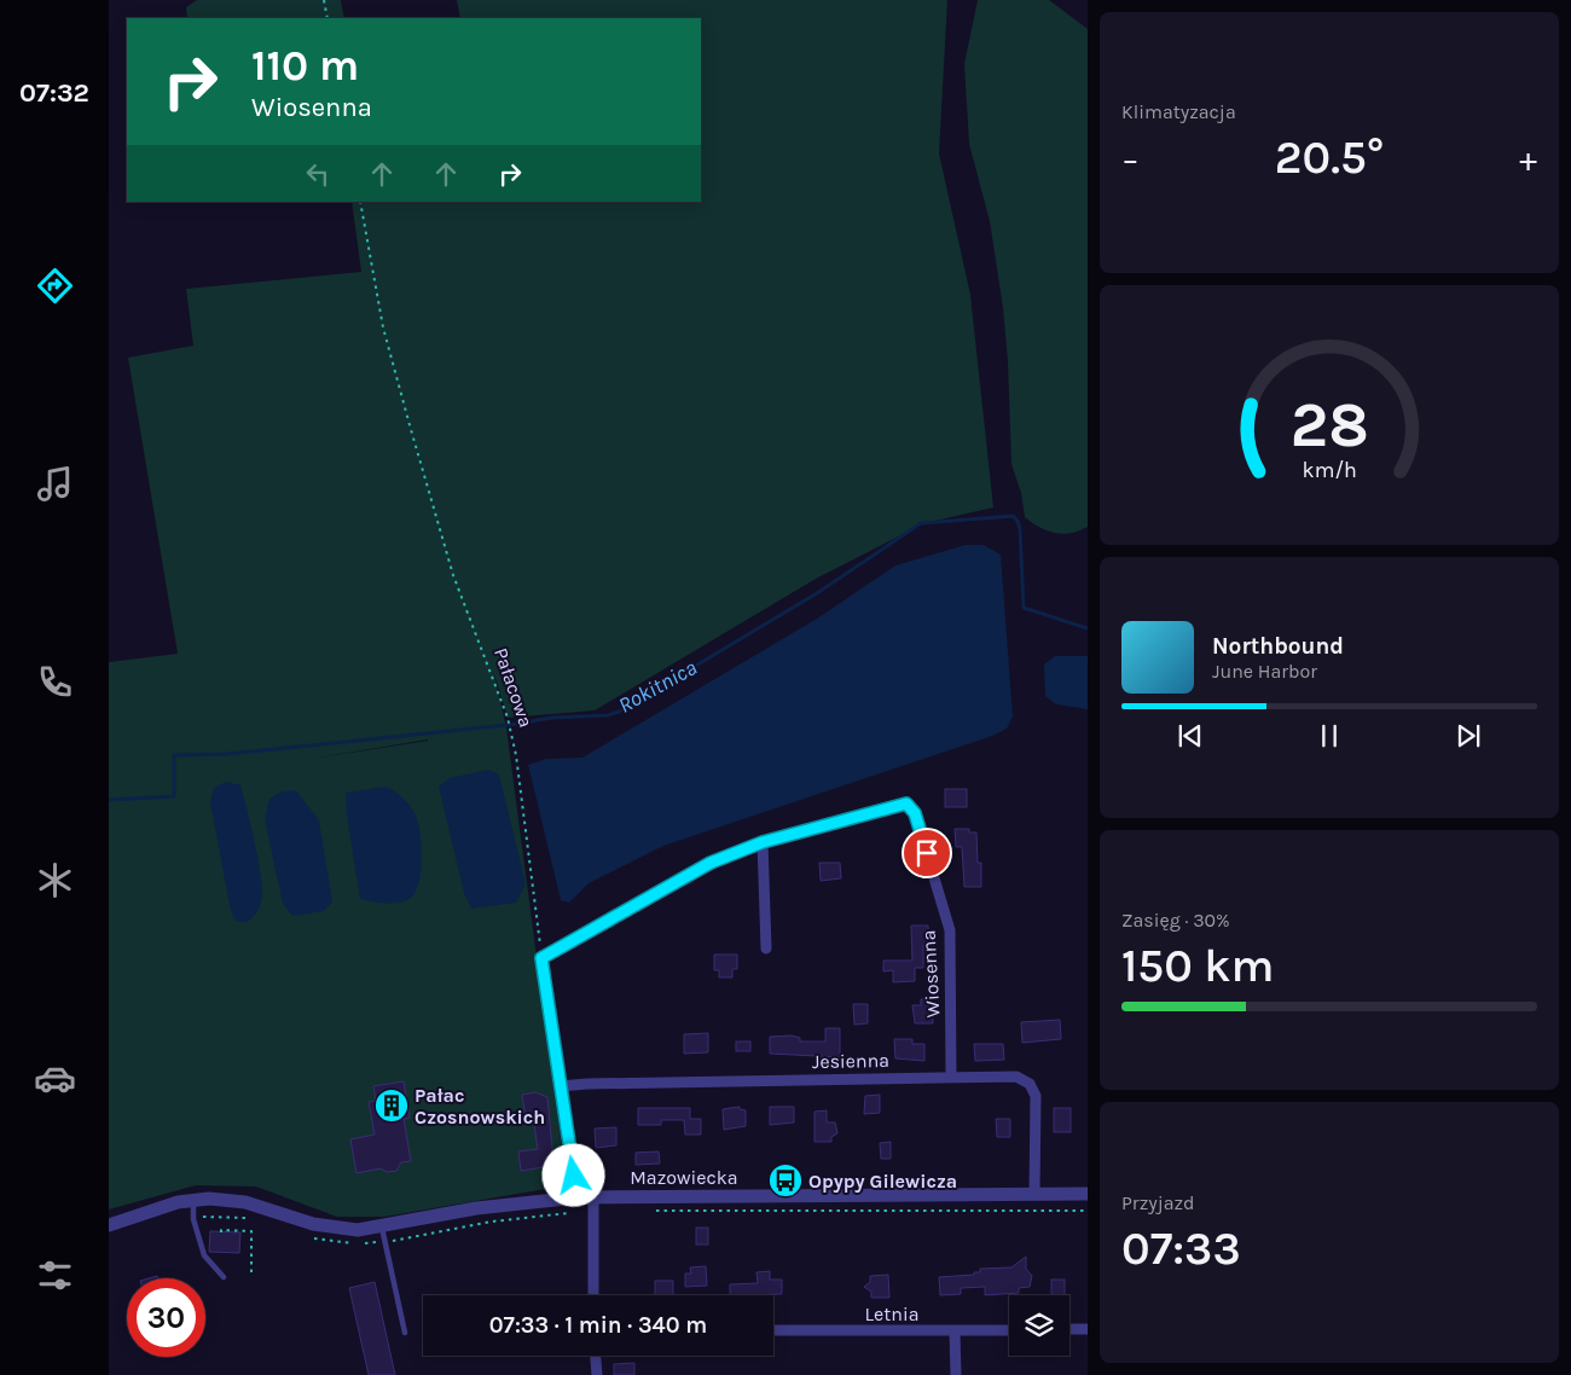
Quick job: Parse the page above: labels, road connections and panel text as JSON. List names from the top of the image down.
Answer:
{
  "streets": {
    "street": [
      "Wiosenna",
      "Jesienna",
      "Mazowiecka",
      "Letnia"
    ],
    "path": ["Pałacowa"]
  },
  "crossings": [
    ["Pałacowa", "Wiosenna"],
    ["Wiosenna", "Jesienna"],
    ["Jesienna", "Mazowiecka"]
  ],
  "water": ["Rokitnica"],
  "places": {
    "building": ["Pałac Czosnowskich"],
    "bus stop": ["Opypy Gilewicza"]
  },
  "page": {
    "tabs": "07:32",
    "tile": [
      "Klimatyzacja",
      ["Zasięg · 30%", "150 km"],
      ["Przyjazd", "07:33"]
    ],
    "turn": ["110 m", "Wiosenna"],
    "heat": ["−", "20.5°", "+"],
    "song": ["Northbound", "June Harbor"],
    "limit": "30",
    "trip": "07:33 · 1 min · 340 m",
    "gauge": ["28", "km/h"]
  }
}
